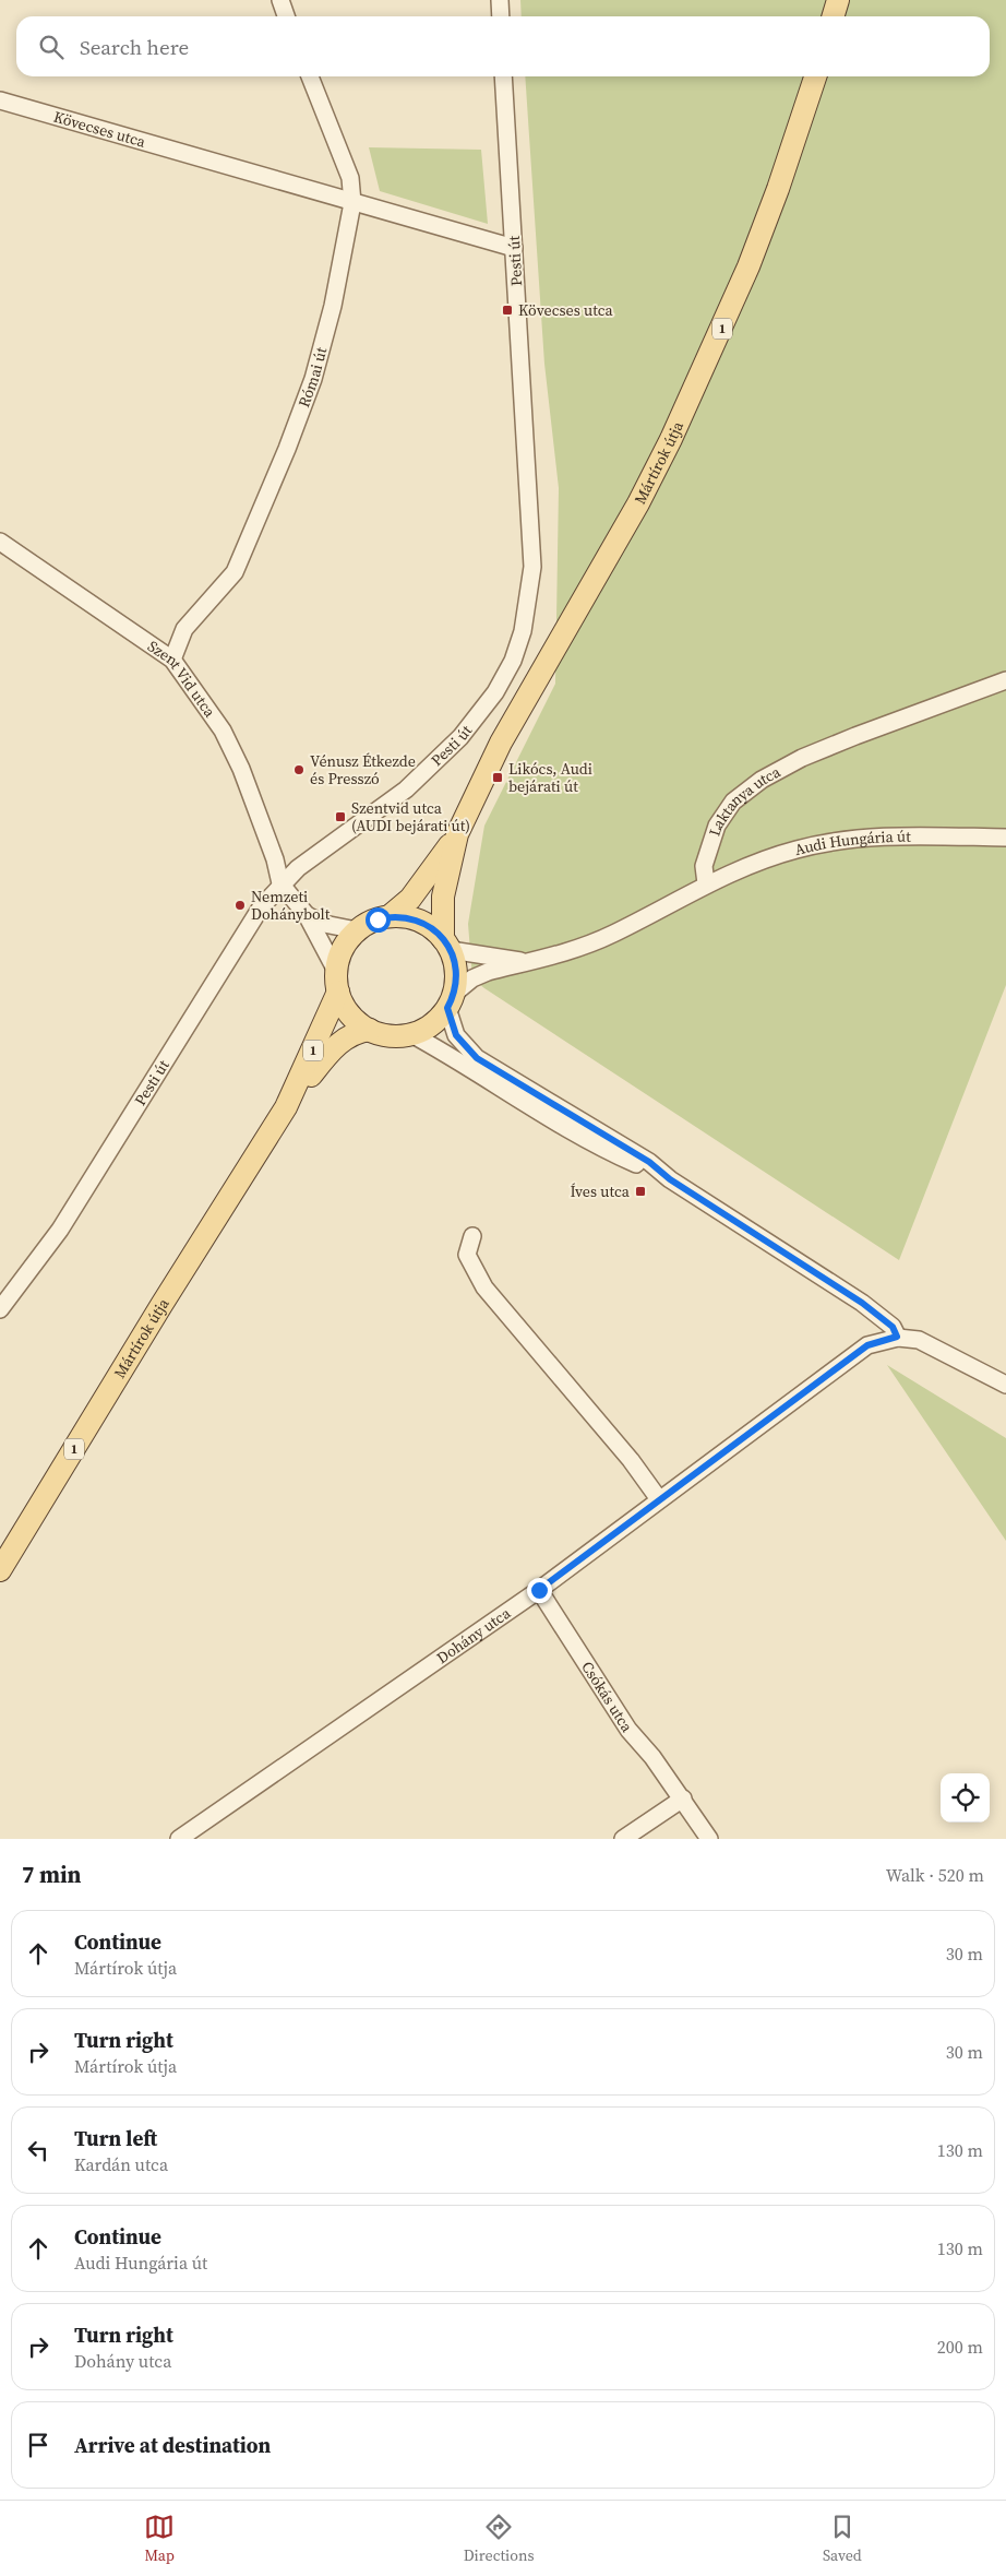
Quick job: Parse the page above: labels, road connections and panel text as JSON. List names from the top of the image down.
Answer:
{
  "streets": {
    "main road": ["1", "Mártírok útja"],
    "street": [
      "Kövecses utca",
      "Pesti út",
      "Római út",
      "Szent Vid utca",
      "Laktanya utca",
      "Audi Hungária út",
      "Dohány utca",
      "Csókás utca"
    ]
  },
  "crossings": [
    ["Kövecses utca", "Pesti út"],
    ["Kövecses utca", "Római út"],
    ["Pesti út", "Szent Vid utca"],
    ["Római út", "Szent Vid utca"],
    ["Laktanya utca", "Audi Hungária út"],
    ["Dohány utca", "Csókás utca"]
  ],
  "places": {
    "transit": [
      "Kövecses utca",
      "Likócs, Audi bejárati út",
      "Szentvid utca (AUDI bejárati út)",
      "Íves utca"
    ],
    "other": ["Vénusz Étkezde és Presszó", "Nemzeti Dohánybolt"]
  },
  "page": {
    "search": "Search here",
    "heading": ["7 min", "Walk · 520 m"],
    "list": [
      ["Continue", "Mártírok útja", "30 m"],
      ["Turn right", "Mártírok útja", "30 m"],
      ["Turn left", "Kardán utca", "130 m"],
      ["Continue", "Audi Hungária út", "130 m"],
      ["Turn right", "Dohány utca", "200 m"],
      "Arrive at destination"
    ],
    "nav": ["Map", "Directions", "Saved"]
  }
}
